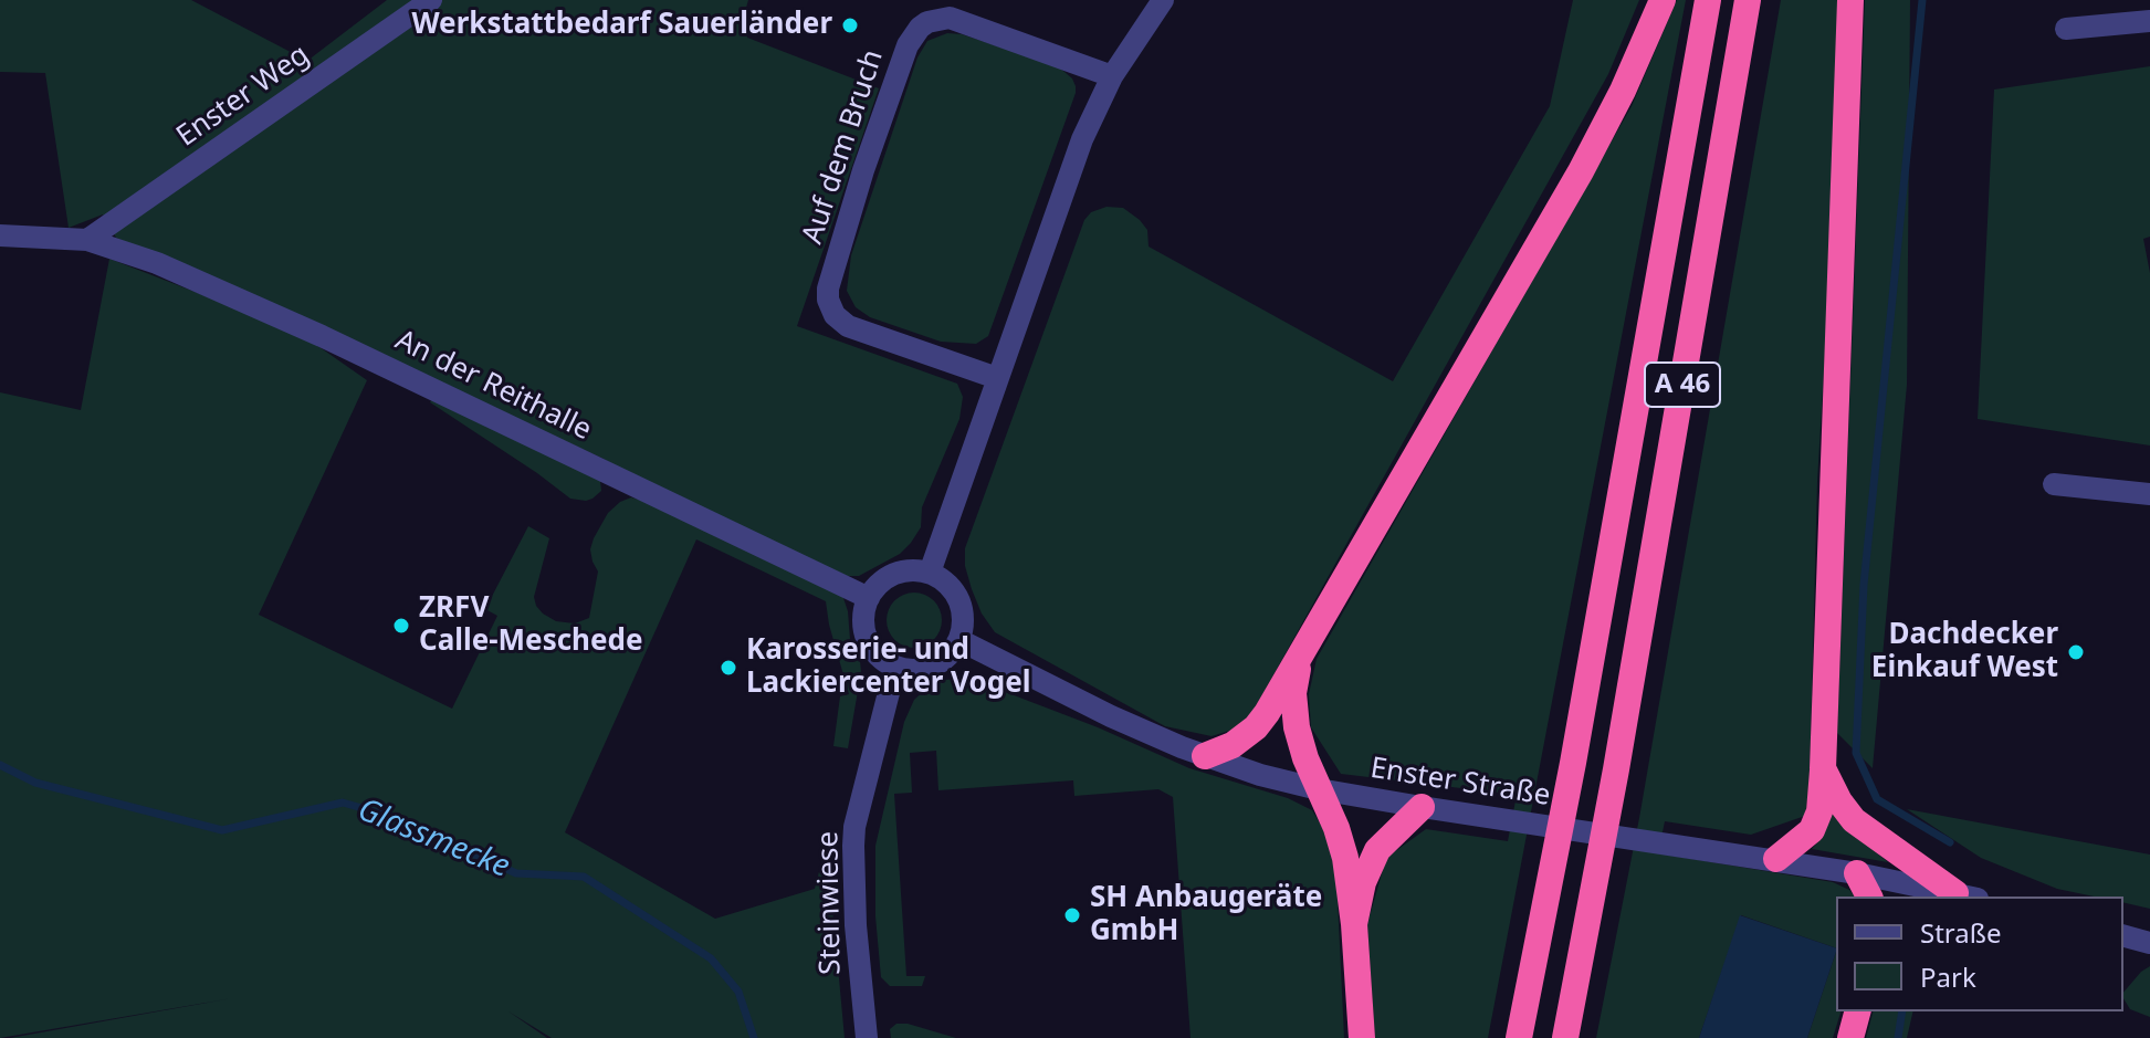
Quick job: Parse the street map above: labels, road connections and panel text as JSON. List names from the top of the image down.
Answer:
{
  "streets": {
    "highway": ["A 46"],
    "street": [
      "Enster Weg",
      "Auf dem Bruch",
      "An der Reithalle",
      "Enster Straße",
      "Steinwiese"
    ]
  },
  "crossings": [
    ["Enster Weg", "An der Reithalle"],
    ["An der Reithalle", "Enster Straße"],
    ["An der Reithalle", "Steinwiese"],
    ["Enster Straße", "Steinwiese"]
  ],
  "water": ["Glassmecke"],
  "places": [
    "Werkstattbedarf Sauerländer",
    "ZRFV Calle-Meschede",
    "Dachdecker Einkauf West",
    "Karosserie- und Lackiercenter Vogel",
    "SH Anbaugeräte GmbH"
  ],
  "legend": ["Straße", "Park"]
}
